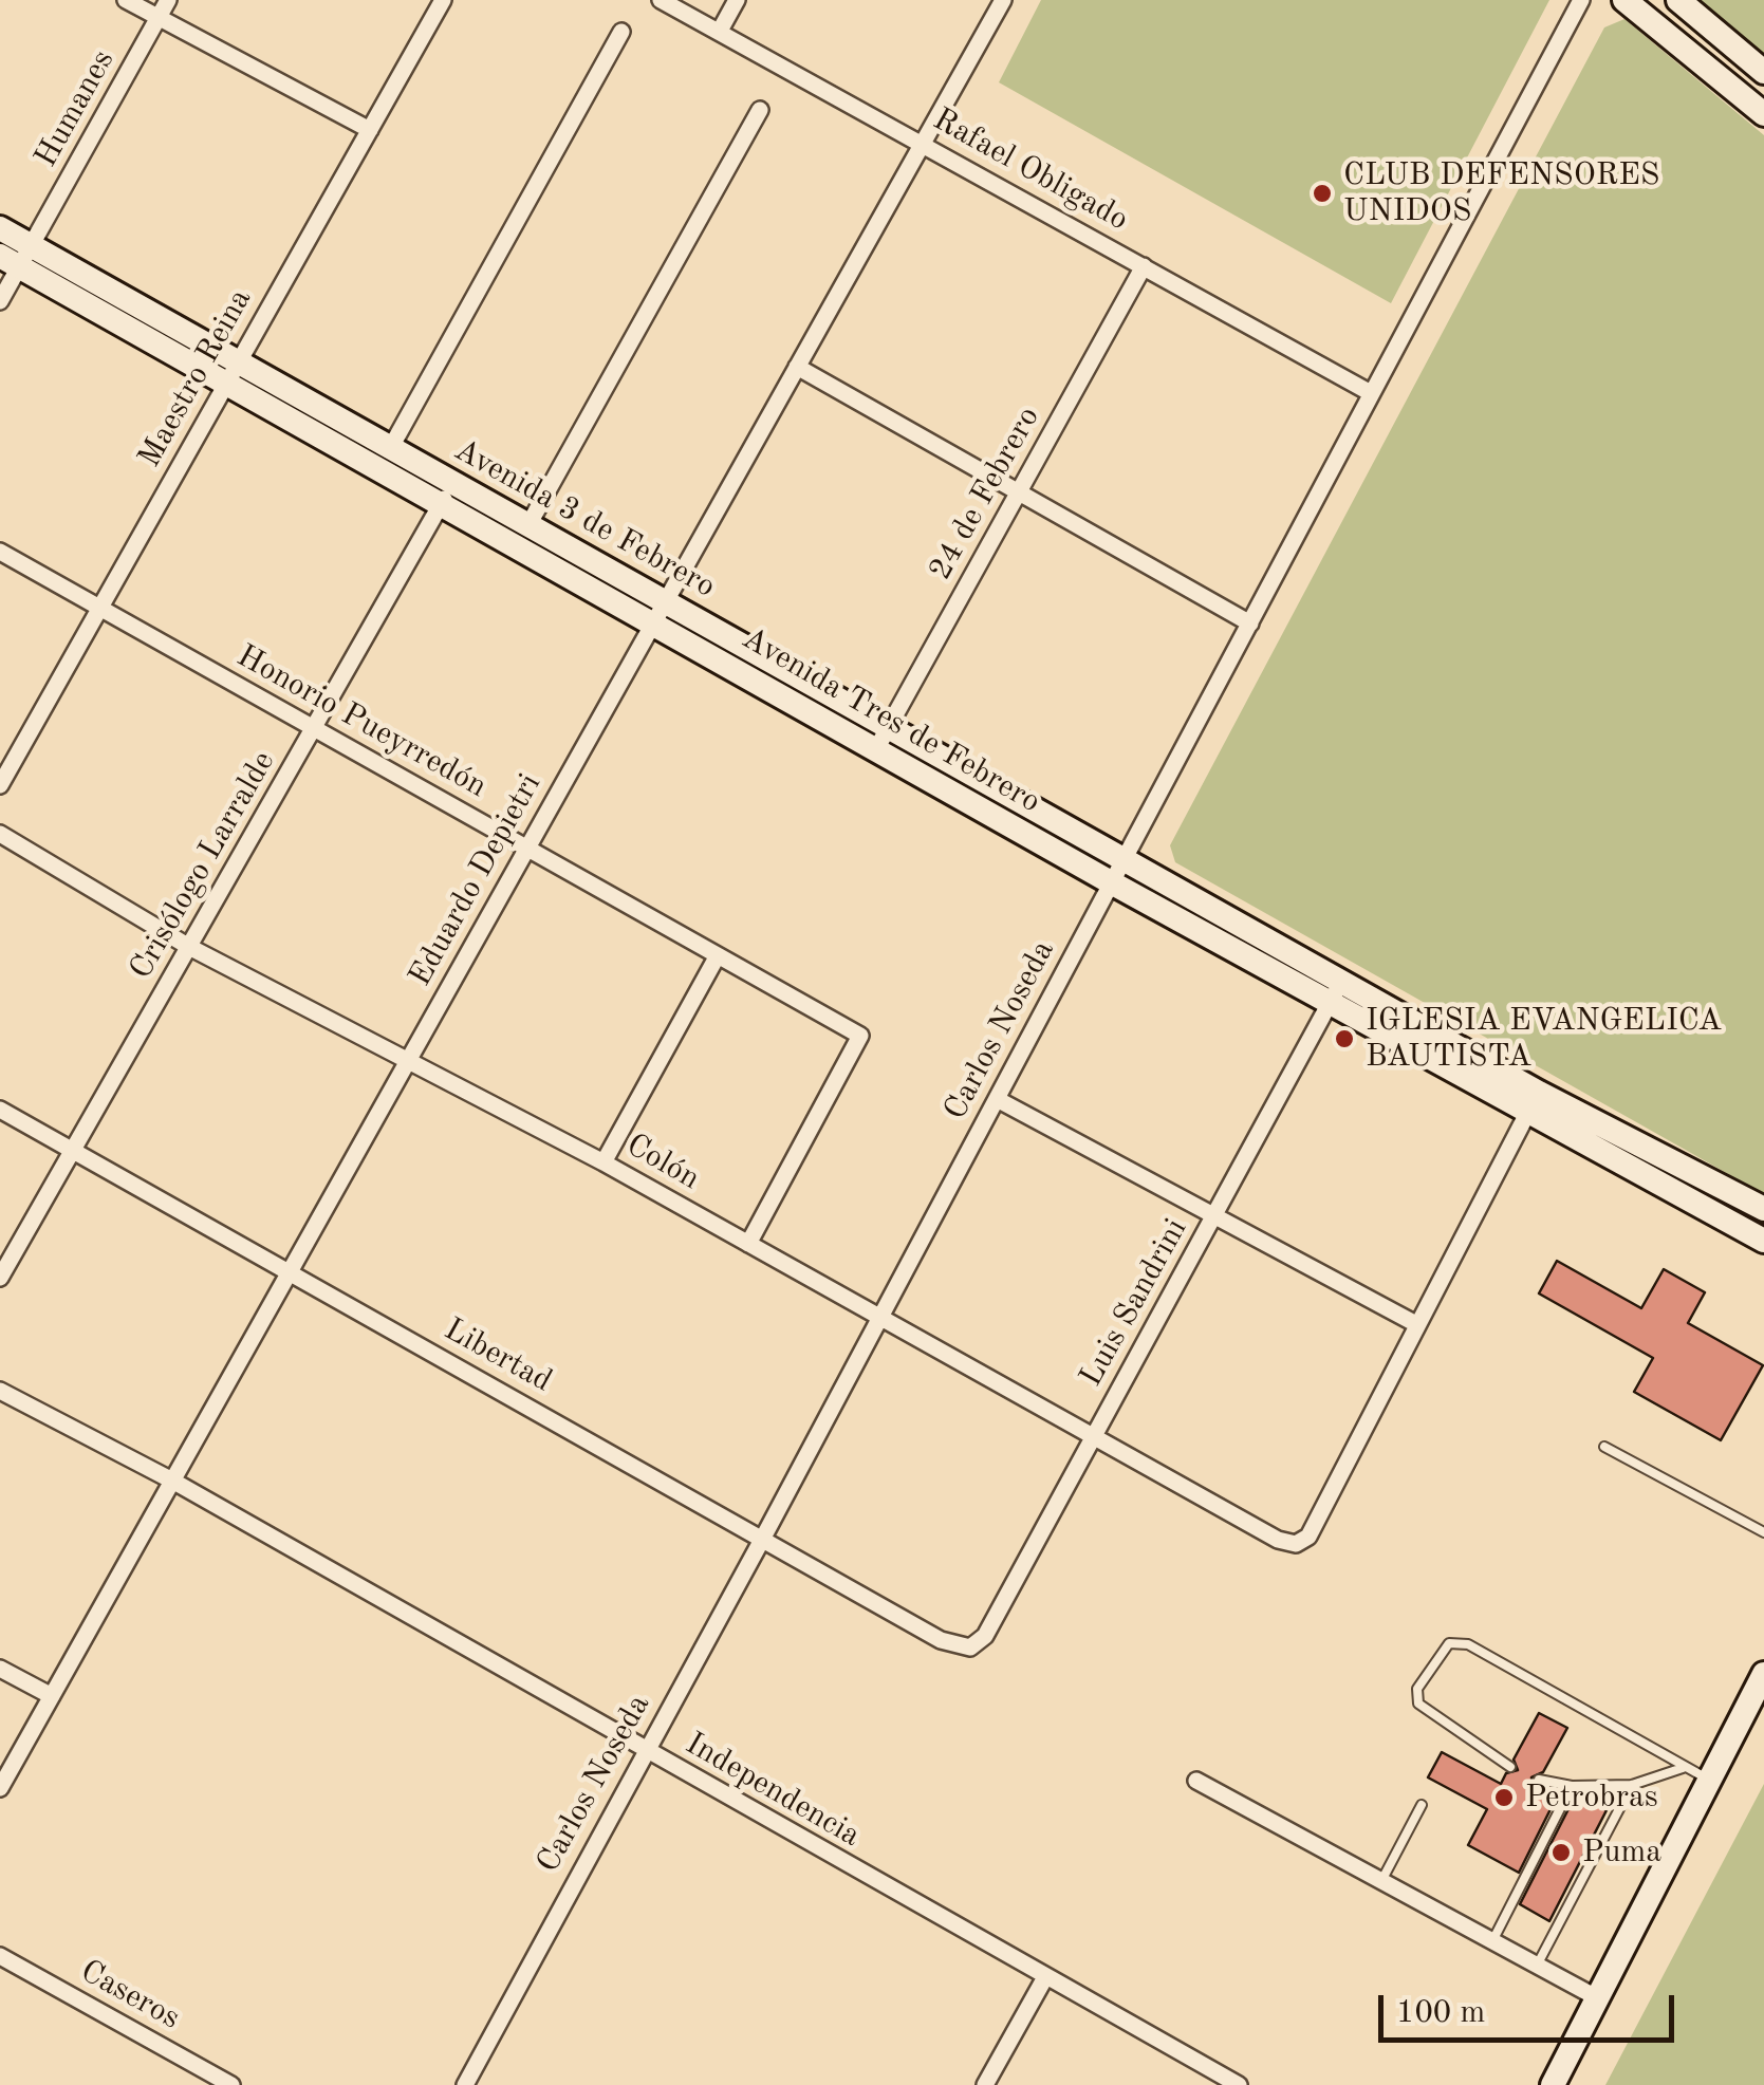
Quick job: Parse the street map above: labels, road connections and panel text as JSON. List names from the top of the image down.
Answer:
{
  "streets": {
    "main road": ["Avenida 3 de Febrero", "Avenida Tres de Febrero"],
    "street": [
      "Humanes",
      "Rafael Obligado",
      "Maestro Reina",
      "24 de Febrero",
      "Honorio Pueyrredón",
      "Crisólogo Larralde",
      "Eduardo Depietri",
      "Carlos Noseda",
      "Colón",
      "Luis Sandrini",
      "Libertad",
      "Independencia",
      "Caseros"
    ]
  },
  "crossings": [
    ["Humanes", "Avenida 3 de Febrero"],
    ["Humanes", "Avenida Tres de Febrero"],
    ["Rafael Obligado", "24 de Febrero"],
    ["Rafael Obligado", "Eduardo Depietri"],
    ["Rafael Obligado", "Carlos Noseda"],
    ["Maestro Reina", "Avenida 3 de Febrero"],
    ["Maestro Reina", "Avenida Tres de Febrero"],
    ["Maestro Reina", "Honorio Pueyrredón"],
    ["24 de Febrero", "Avenida 3 de Febrero"],
    ["24 de Febrero", "Avenida Tres de Febrero"],
    ["Avenida 3 de Febrero", "Avenida Tres de Febrero"],
    ["Avenida 3 de Febrero", "Crisólogo Larralde"],
    ["Avenida 3 de Febrero", "Eduardo Depietri"],
    ["Avenida 3 de Febrero", "Carlos Noseda"],
    ["Avenida Tres de Febrero", "Crisólogo Larralde"],
    ["Avenida Tres de Febrero", "Eduardo Depietri"],
    ["Avenida Tres de Febrero", "Carlos Noseda"],
    ["Avenida Tres de Febrero", "Luis Sandrini"],
    ["Honorio Pueyrredón", "Crisólogo Larralde"],
    ["Honorio Pueyrredón", "Eduardo Depietri"],
    ["Honorio Pueyrredón", "Colón"],
    ["Crisólogo Larralde", "Colón"],
    ["Crisólogo Larralde", "Libertad"],
    ["Eduardo Depietri", "Colón"],
    ["Eduardo Depietri", "Libertad"],
    ["Eduardo Depietri", "Independencia"],
    ["Carlos Noseda", "Colón"],
    ["Carlos Noseda", "Libertad"],
    ["Carlos Noseda", "Independencia"],
    ["Colón", "Luis Sandrini"],
    ["Luis Sandrini", "Libertad"]
  ],
  "places": [
    "CLUB DEFENSORES UNIDOS",
    "IGLESIA EVANGELICA BAUTISTA",
    "Petrobras",
    "Puma"
  ],
  "scale_bar": "100 m"
}
